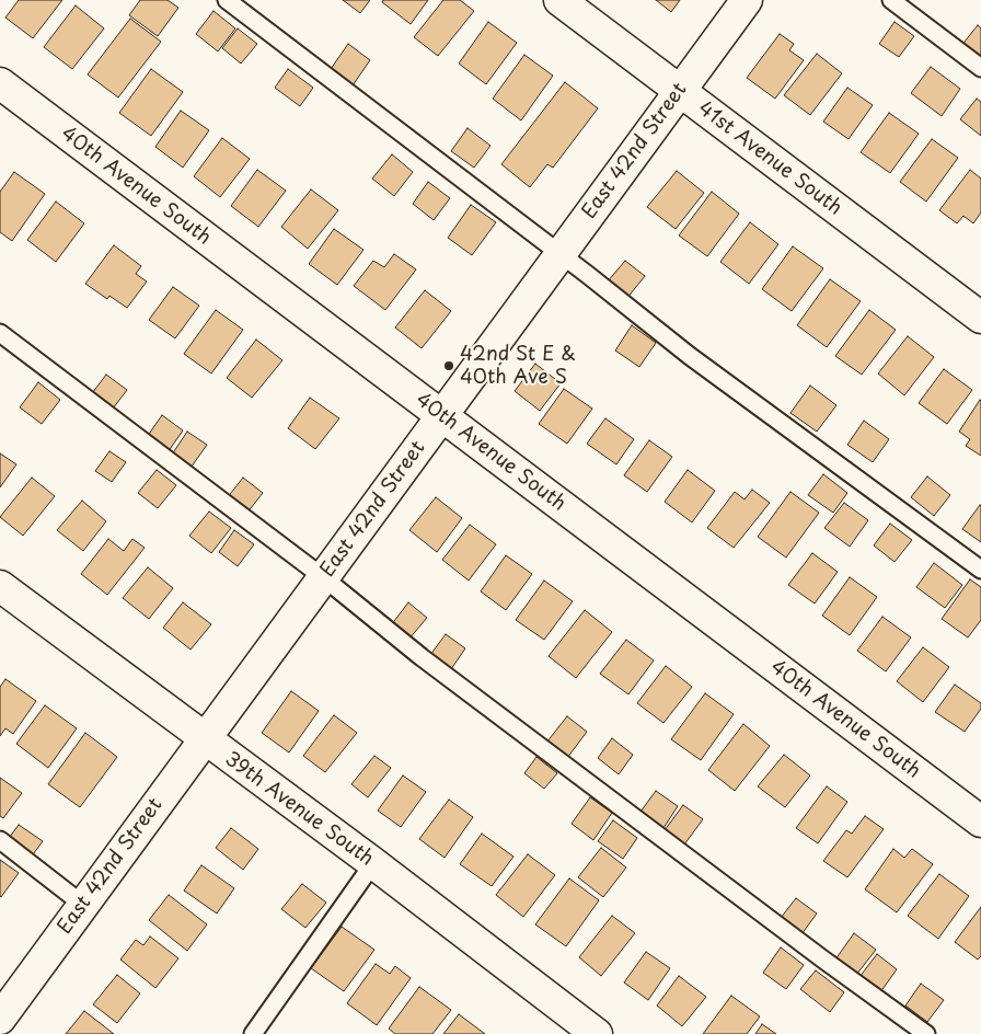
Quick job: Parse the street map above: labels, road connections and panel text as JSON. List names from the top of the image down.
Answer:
{
  "streets": {
    "street": [
      "East 42nd Street",
      "41st Avenue South",
      "40th Avenue South",
      "39th Avenue South"
    ]
  },
  "crossings": [
    ["East 42nd Street", "41st Avenue South"],
    ["East 42nd Street", "40th Avenue South"],
    ["East 42nd Street", "39th Avenue South"]
  ],
  "places": ["42nd St E & 40th Ave S"]
}
